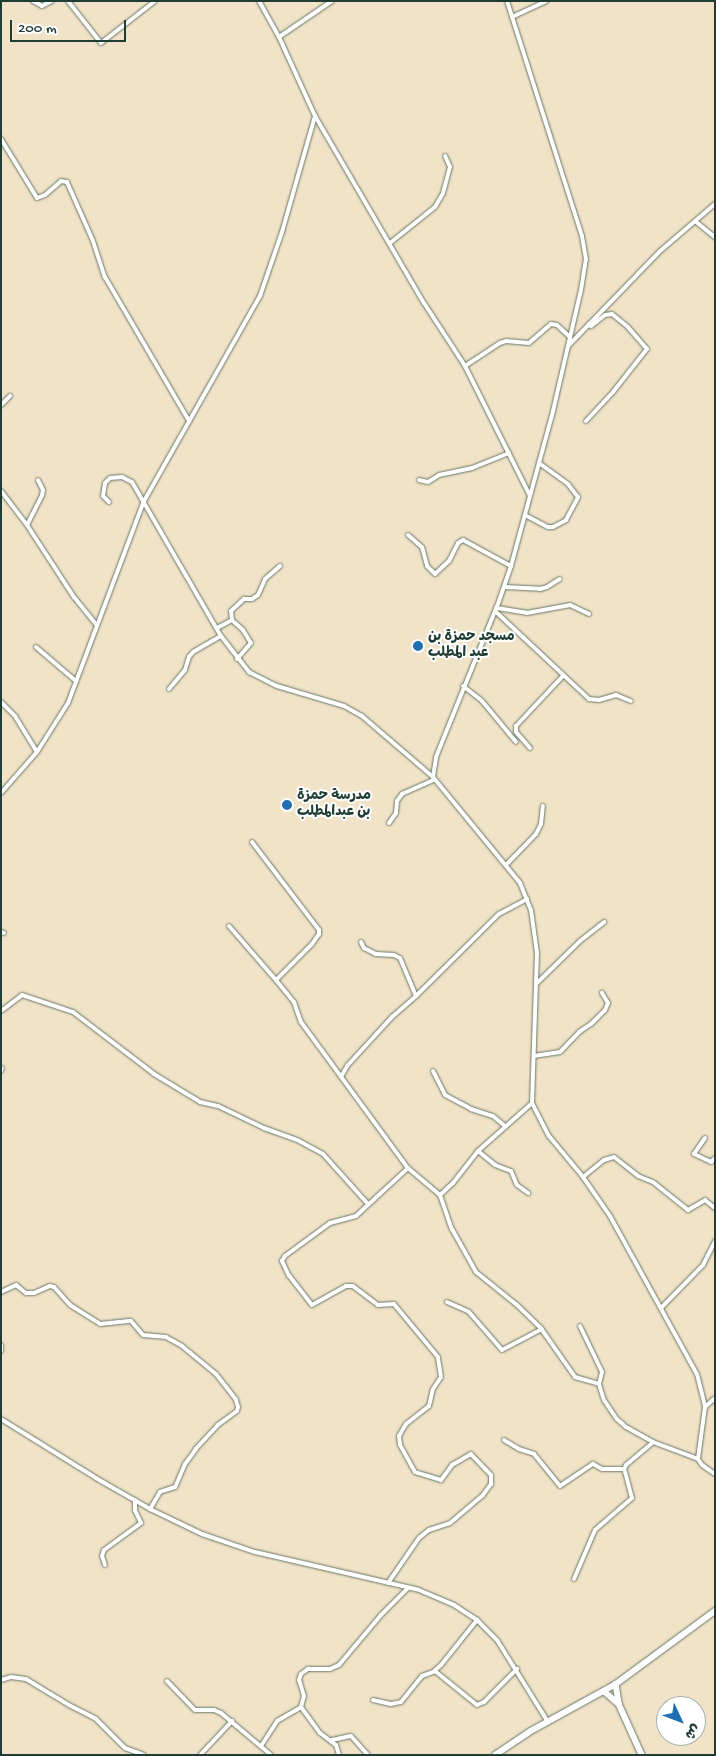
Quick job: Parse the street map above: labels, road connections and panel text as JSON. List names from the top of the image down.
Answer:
{
  "places": ["مسجد حمزة بن عبد المطلب", "مدرسة حمزة بن عبدالمطلب"],
  "scale_bar": "200 m",
  "north": "bottom right"
}
